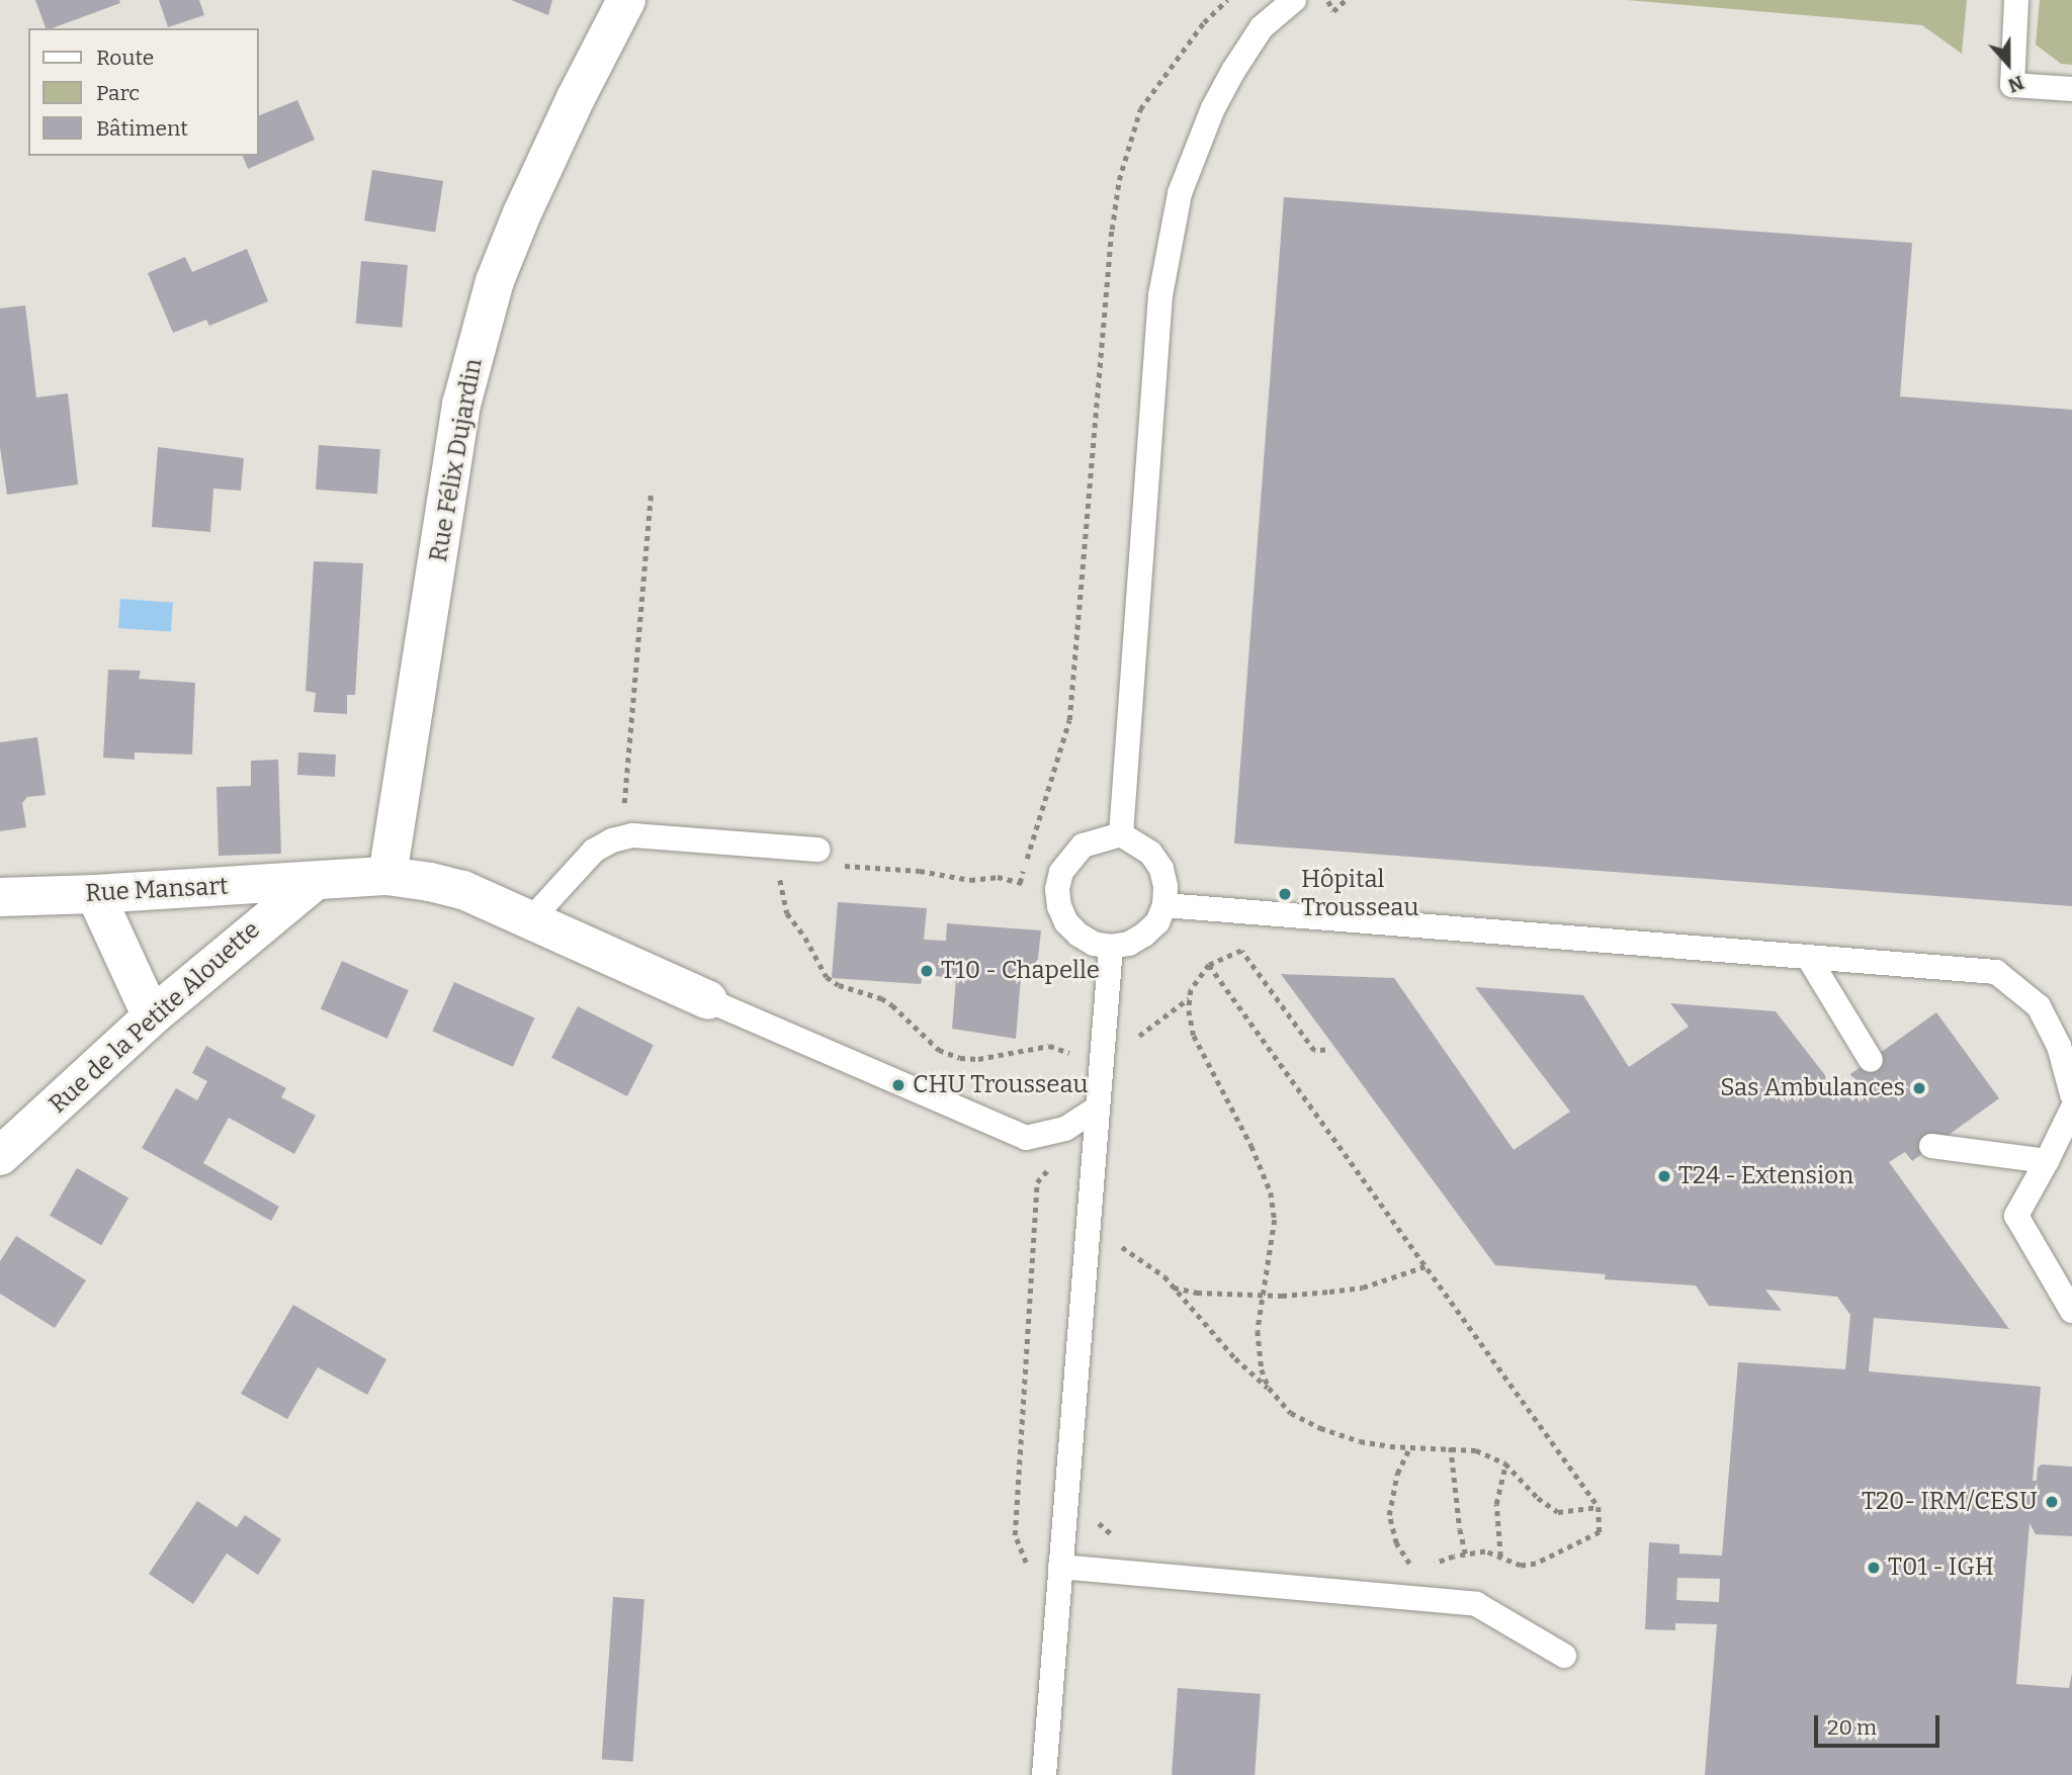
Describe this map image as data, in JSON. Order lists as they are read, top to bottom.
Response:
{
  "streets": {
    "street": ["Rue Félix Dujardin", "Rue Mansart", "Rue de la Petite Alouette"]
  },
  "crossings": [
    ["Rue Mansart", "Rue de la Petite Alouette"]
  ],
  "places": [
    "Hôpital Trousseau",
    "T10 - Chapelle",
    "CHU Trousseau",
    "Sas Ambulances",
    "T24 - Extension",
    "T20- IRM/CESU",
    "T01 - IGH"
  ],
  "legend": ["Route", "Parc", "Bâtiment"],
  "scale_bar": "20 m",
  "north": "bottom"
}
